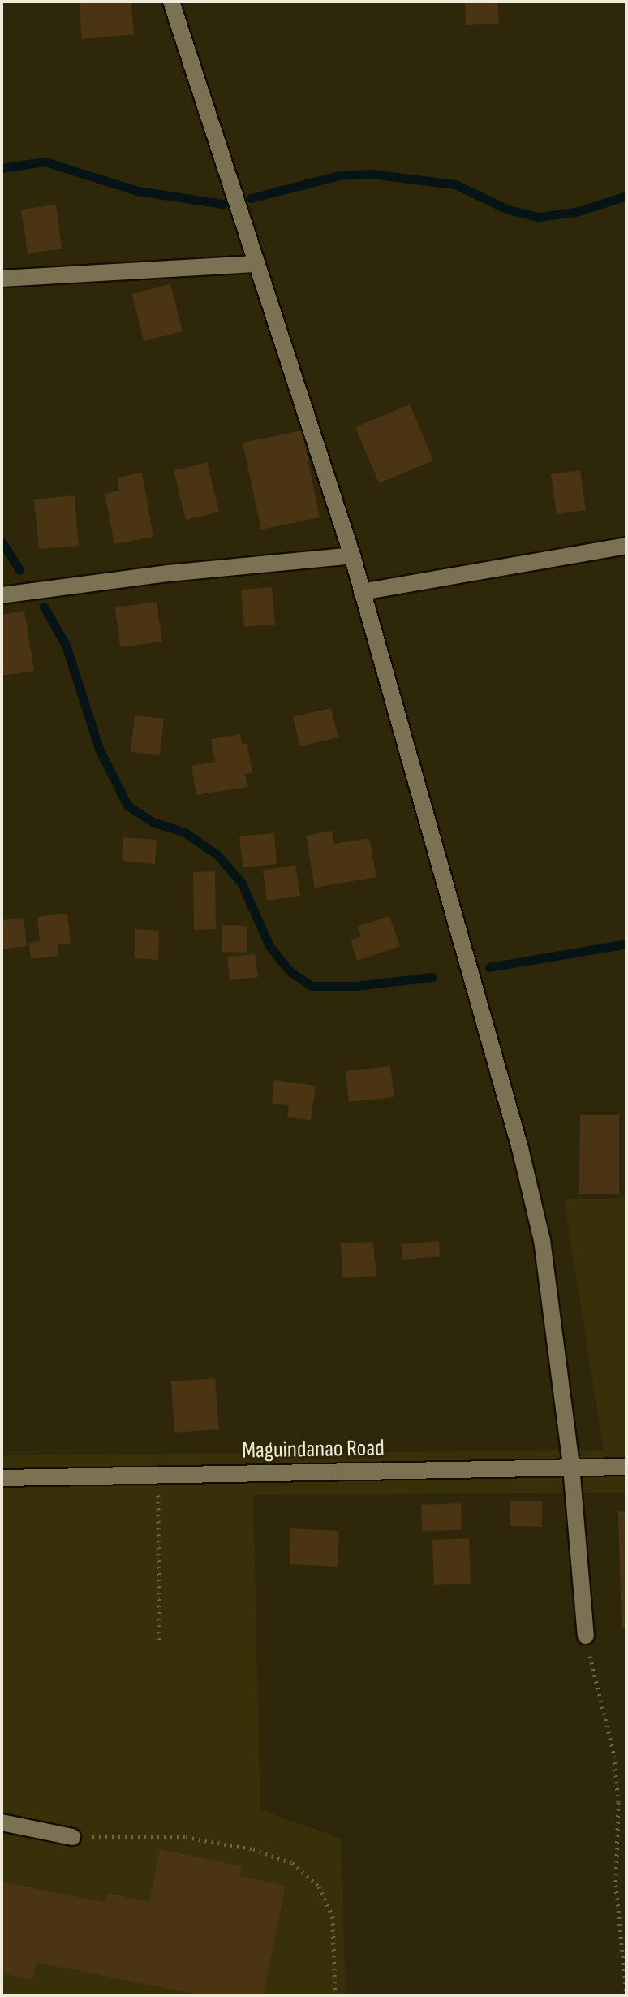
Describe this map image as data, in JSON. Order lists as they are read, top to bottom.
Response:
{
  "streets": {
    "street": ["Maguindanao Road"]
  }
}
